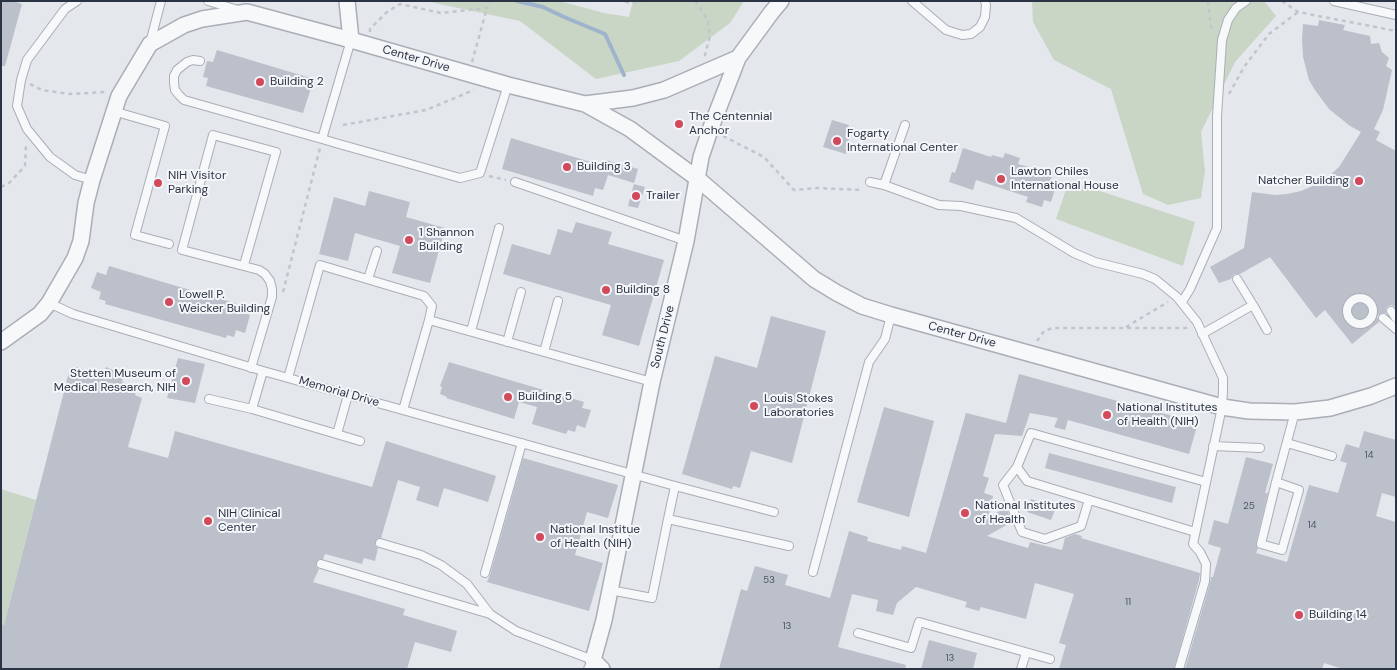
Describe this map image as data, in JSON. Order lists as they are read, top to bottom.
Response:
{
  "streets": {
    "street": ["Center Drive", "South Drive"],
    "lane": ["Memorial Drive"]
  },
  "crossings": [
    ["Center Drive", "South Drive"],
    ["South Drive", "Memorial Drive"]
  ],
  "places": [
    "Building 2",
    "The Centennial Anchor",
    "Fogarty International Center",
    "Building 3",
    "Lawton Chiles International House",
    "Natcher Building",
    "NIH Visitor Parking",
    "Trailer",
    "1 Shannon Building",
    "Building 8",
    "Lowell P. Weicker Building",
    "Stetten Museum of Medical Research, NIH",
    "Building 5",
    "Louis Stokes Laboratories",
    "National Institutes of Health (NIH)",
    "National Institutes of Health",
    "NIH Clinical Center",
    "National Institue of Health (NIH)",
    "Building 14"
  ],
  "house_numbers": [
    "14",
    "25",
    "14",
    "53",
    "11",
    "13",
    "13"
  ]
}
